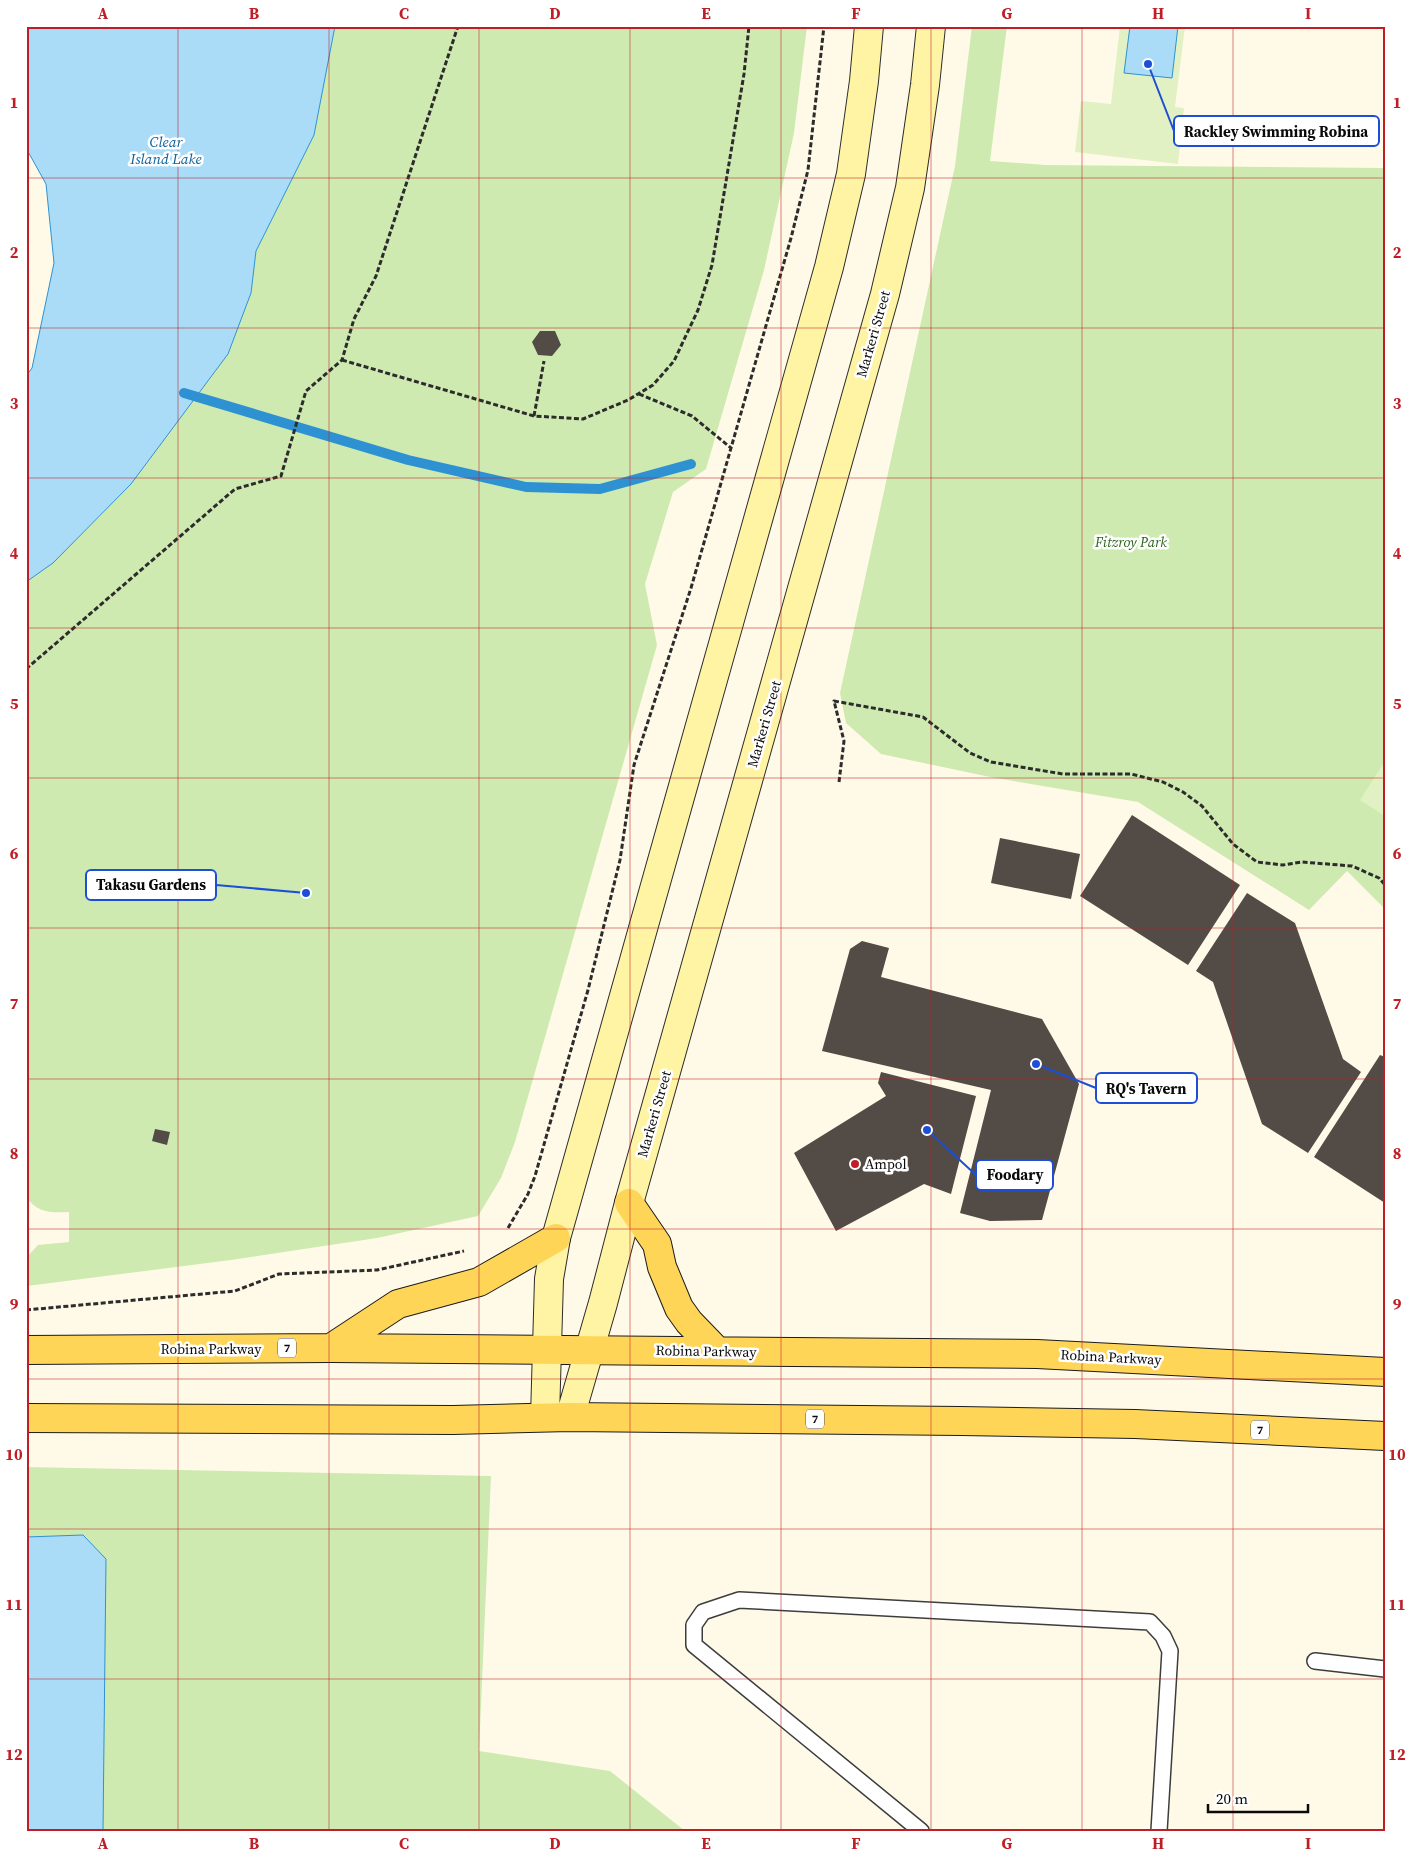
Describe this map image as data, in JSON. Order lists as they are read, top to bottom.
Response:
{
  "streets": {
    "main road": ["Markeri Street", "7", "Robina Parkway"]
  },
  "crossings": [
    ["Markeri Street", "7"],
    ["Markeri Street", "Robina Parkway"]
  ],
  "water": ["Clear Island Lake"],
  "parks": ["Fitzroy Park"],
  "places": [
    "Rackley Swimming Robina",
    "Takasu Gardens",
    "RQ's Tavern",
    "Foodary",
    "Ampol"
  ],
  "scale_bar": "20 m",
  "grid": {
    "columns": [
      "A",
      "B",
      "C",
      "D",
      "E",
      "F",
      "G",
      "H",
      "I"
    ],
    "rows": [
      "1",
      "2",
      "3",
      "4",
      "5",
      "6",
      "7",
      "8",
      "9",
      "10",
      "11",
      "12"
    ]
  }
}
